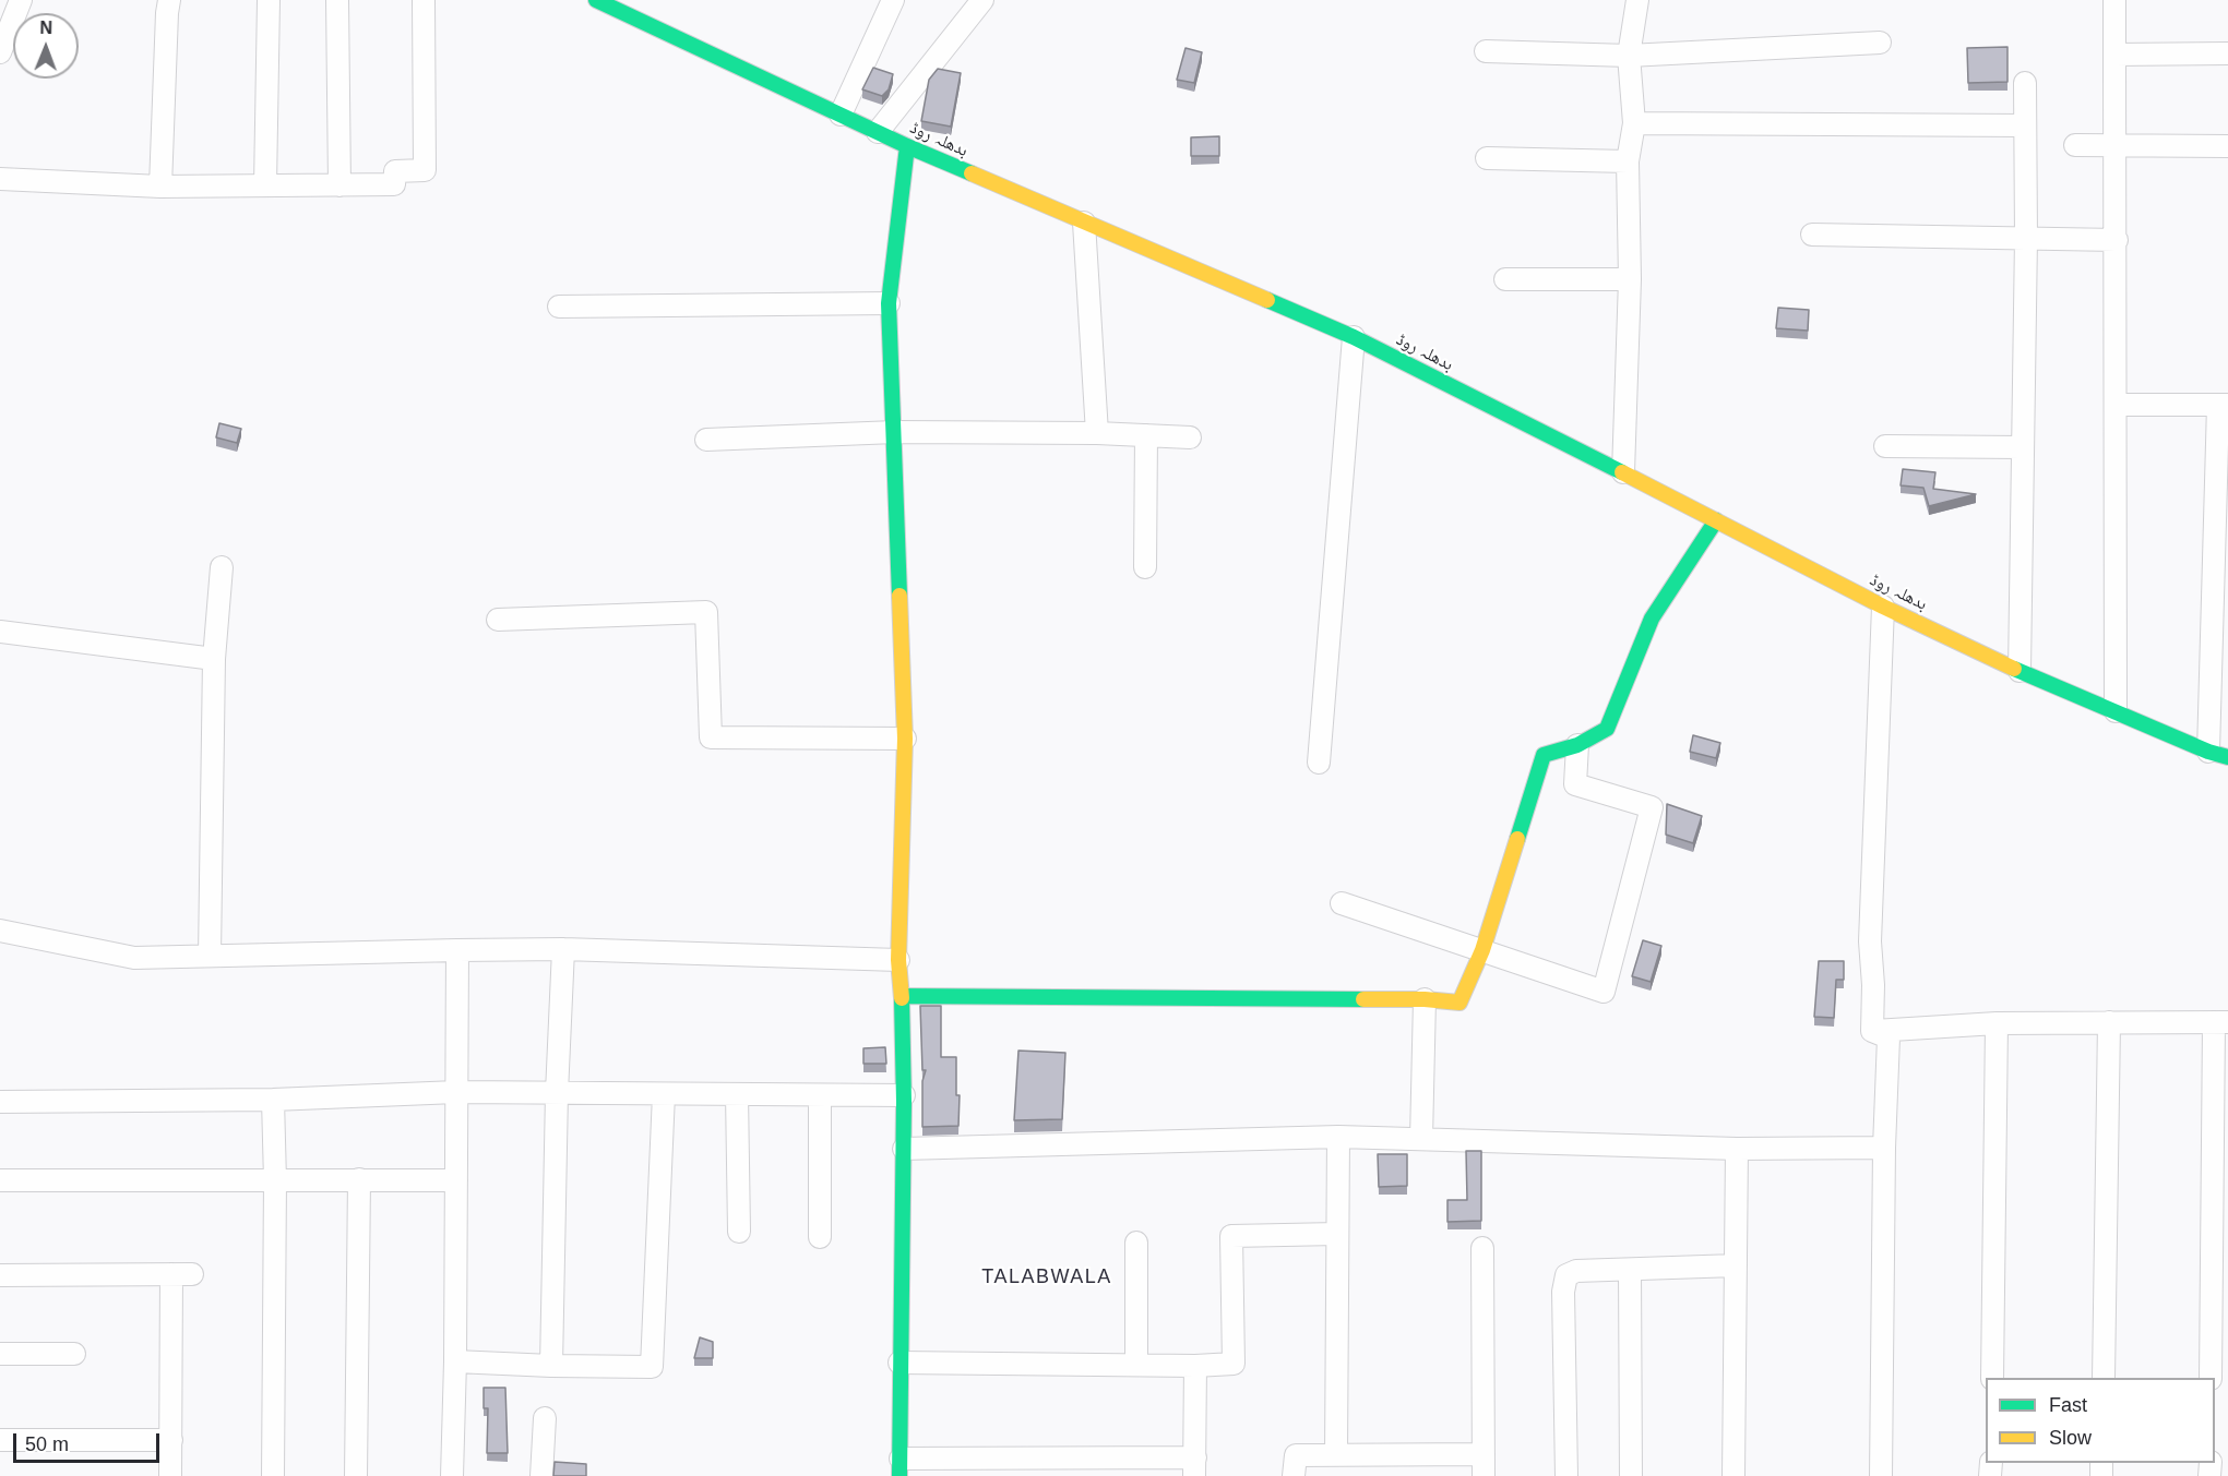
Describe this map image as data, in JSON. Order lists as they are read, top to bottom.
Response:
{
  "streets": {
    "street": ["بدھلہ روڈ"]
  },
  "districts": ["TALABWALA"],
  "legend": ["Fast", "Slow"],
  "scale_bar": "50 m",
  "north": "top"
}
